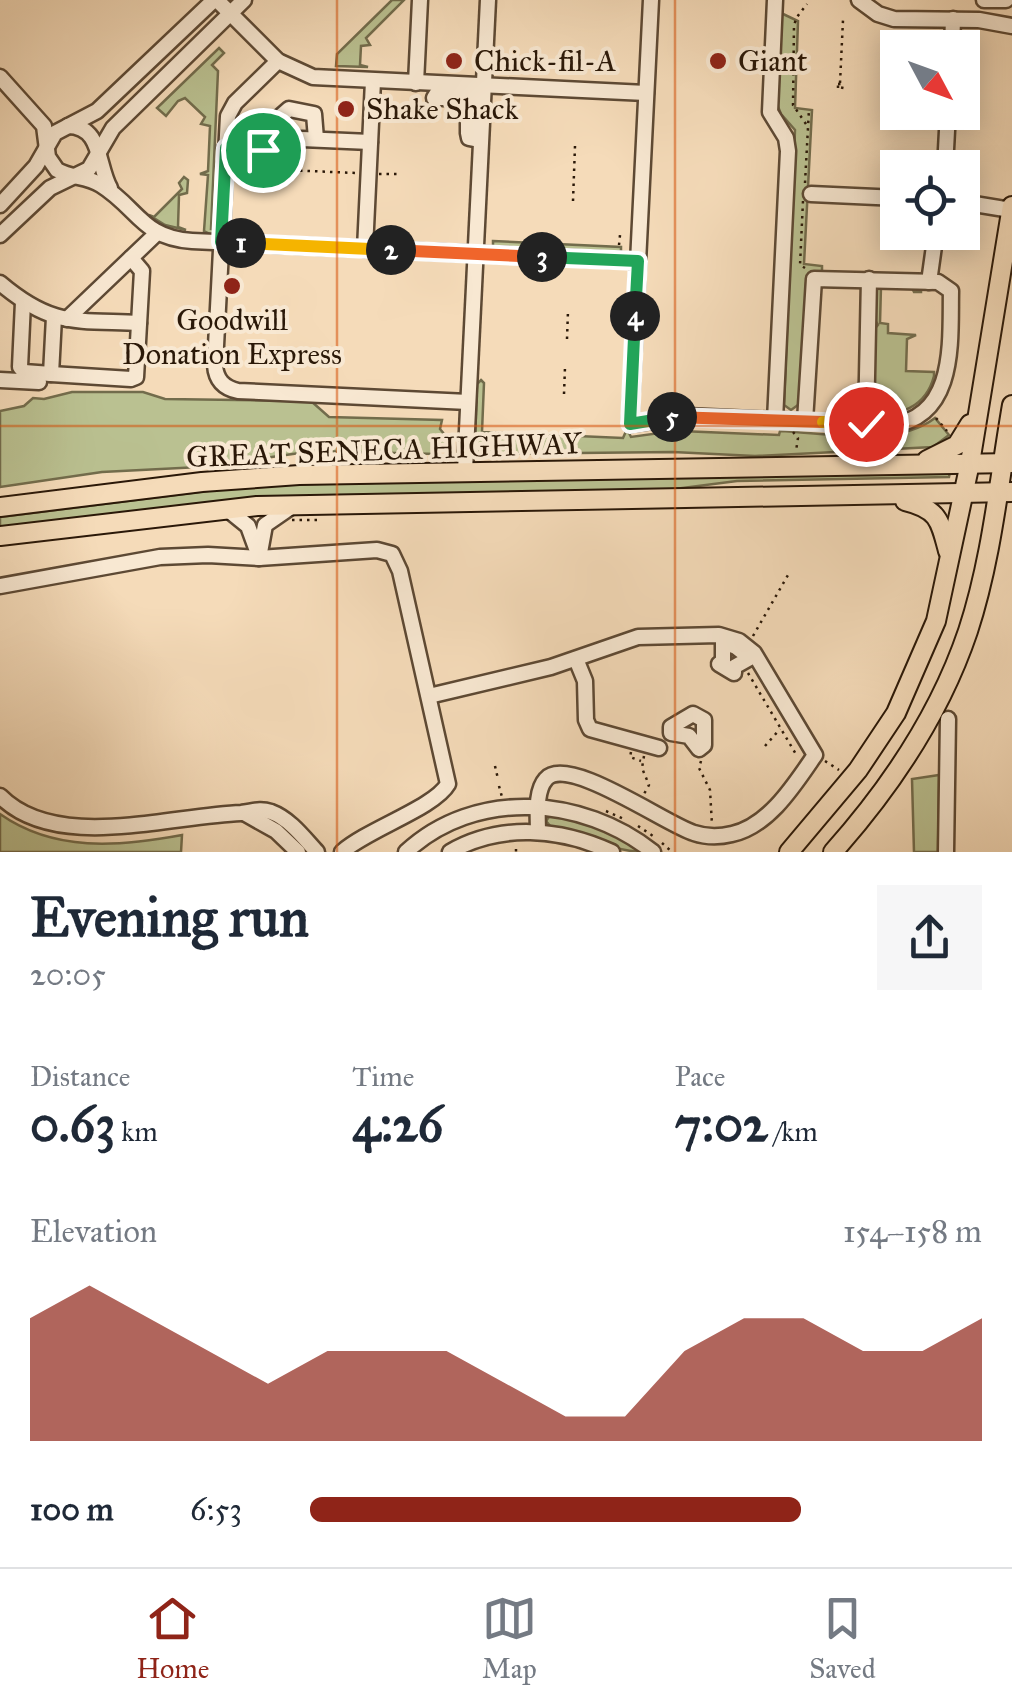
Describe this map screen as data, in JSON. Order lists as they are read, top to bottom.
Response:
{
  "streets": {
    "main road": ["GREAT SENECA HIGHWAY"]
  },
  "places": [
    "Chick-fil-A",
    "Giant",
    "Shake Shack",
    "Goodwill Donation Express"
  ],
  "north": "bottom right",
  "page": {
    "pins": [
      "1",
      "2",
      "3",
      "4",
      "5"
    ],
    "heading": ["Evening run", "20:05"],
    "stats": [
      ["Distance", "0.63 km"],
      ["Time", "4:26"],
      ["Pace", "7:02 /km"]
    ],
    "chart": ["Elevation", "154–158 m"],
    "list": [
      {
        "name": "100 m",
        "note": "6:53"
      }
    ],
    "tabs": ["Home", "Map", "Saved"]
  }
}
